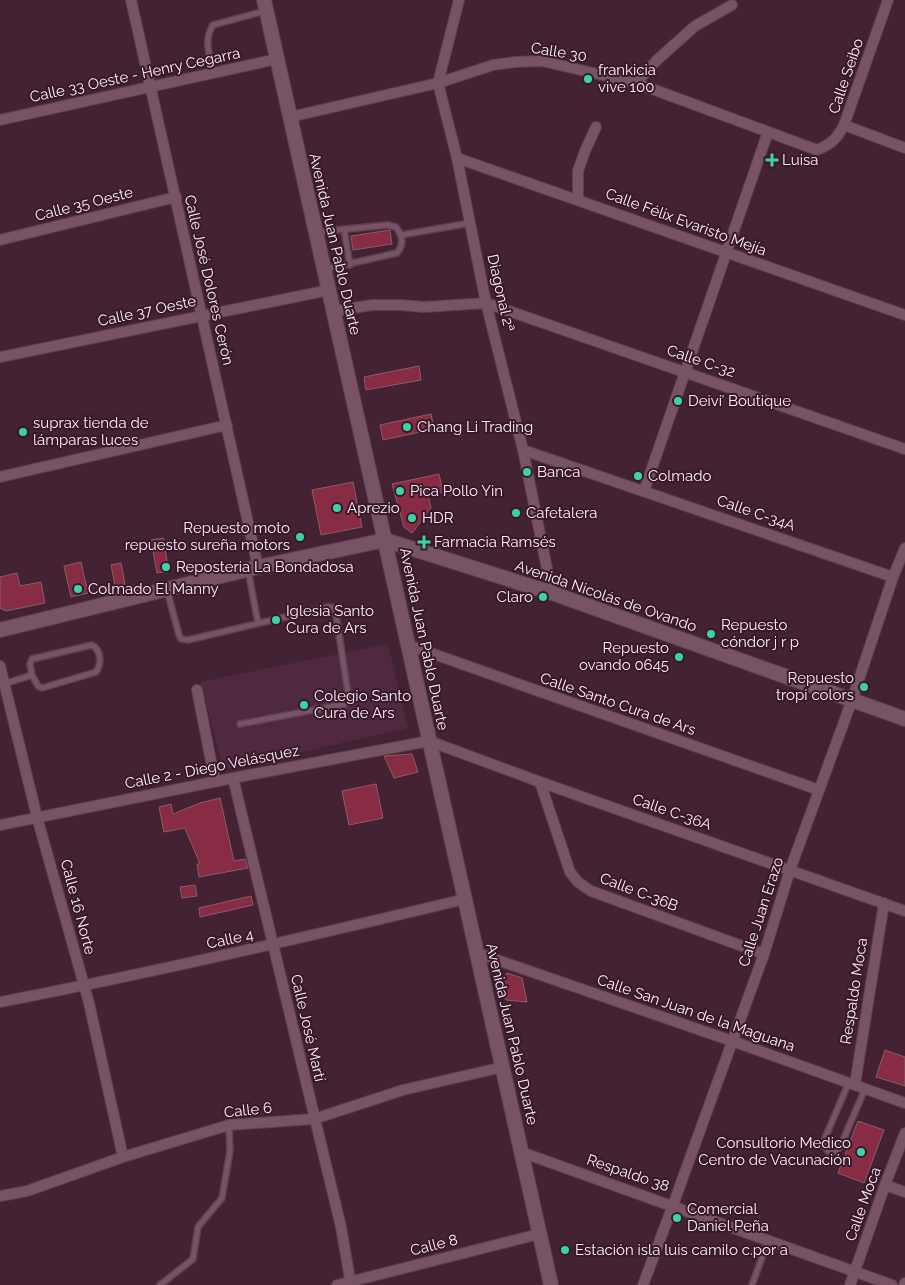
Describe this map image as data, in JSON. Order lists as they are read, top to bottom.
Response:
{
  "streets": {
    "main road": ["Avenida Juan Pablo Duarte", "Avenida Nicolás de Ovando"],
    "street": [
      "Calle 30",
      "Calle 33 Oeste - Henry Cegarra",
      "Calle Seibo",
      "Calle 35 Oeste",
      "Calle Félix Evaristo Mejía",
      "Calle José Dolores Cerón",
      "Diagonal 2ª",
      "Calle 37 Oeste",
      "Calle C-32",
      "Calle C-34A",
      "Calle Santo Cura de Ars",
      "Calle 2 - Diego Velásquez",
      "Calle C-36A",
      "Calle C-36B",
      "Calle 16 Norte",
      "Calle Juan Erazo",
      "Calle 4",
      "Respaldo Moca",
      "Calle San Juan de la Maguana",
      "Calle José Martí",
      "Calle 6",
      "Respaldo 38",
      "Calle Moca",
      "Calle 8"
    ]
  },
  "crossings": [
    ["Calle 30", "Calle Seibo"],
    ["Calle 30", "Avenida Juan Pablo Duarte"],
    ["Calle 30", "Diagonal 2ª"],
    ["Calle 33 Oeste - Henry Cegarra", "Avenida Juan Pablo Duarte"],
    ["Calle 33 Oeste - Henry Cegarra", "Calle José Dolores Cerón"],
    ["Calle 35 Oeste", "Calle José Dolores Cerón"],
    ["Calle Félix Evaristo Mejía", "Diagonal 2ª"],
    ["Avenida Juan Pablo Duarte", "Calle 37 Oeste"],
    ["Avenida Juan Pablo Duarte", "Avenida Nicolás de Ovando"],
    ["Avenida Juan Pablo Duarte", "Calle Santo Cura de Ars"],
    ["Avenida Juan Pablo Duarte", "Calle 2 - Diego Velásquez"],
    ["Avenida Juan Pablo Duarte", "Calle C-36A"],
    ["Avenida Juan Pablo Duarte", "Calle 4"],
    ["Avenida Juan Pablo Duarte", "Calle San Juan de la Maguana"],
    ["Avenida Juan Pablo Duarte", "Calle 6"],
    ["Avenida Juan Pablo Duarte", "Respaldo 38"],
    ["Avenida Juan Pablo Duarte", "Calle 8"],
    ["Calle José Dolores Cerón", "Calle 37 Oeste"],
    ["Calle José Dolores Cerón", "Avenida Nicolás de Ovando"],
    ["Diagonal 2ª", "Calle C-32"],
    ["Diagonal 2ª", "Calle C-34A"],
    ["Diagonal 2ª", "Avenida Nicolás de Ovando"],
    ["Calle C-34A", "Calle Juan Erazo"],
    ["Avenida Nicolás de Ovando", "Calle Juan Erazo"],
    ["Calle Santo Cura de Ars", "Calle Juan Erazo"],
    ["Calle 2 - Diego Velásquez", "Calle C-36A"],
    ["Calle 2 - Diego Velásquez", "Calle 16 Norte"],
    ["Calle 2 - Diego Velásquez", "Calle José Martí"],
    ["Calle C-36A", "Calle C-36B"],
    ["Calle C-36A", "Calle Juan Erazo"],
    ["Calle C-36A", "Respaldo Moca"],
    ["Calle C-36B", "Calle Juan Erazo"],
    ["Calle 16 Norte", "Calle 4"],
    ["Calle 16 Norte", "Calle 6"],
    ["Calle Juan Erazo", "Calle San Juan de la Maguana"],
    ["Calle Juan Erazo", "Respaldo 38"],
    ["Calle 4", "Calle José Martí"],
    ["Respaldo Moca", "Calle San Juan de la Maguana"],
    ["Calle José Martí", "Calle 6"],
    ["Calle José Martí", "Calle 8"],
    ["Respaldo 38", "Calle Moca"]
  ],
  "places": {
    "other": [
      "frankicia vive 100",
      "Deivi’ Boutique",
      "Chang Li Trading",
      "suprax tienda de lámparas luces",
      "Banca",
      "Colmado",
      "Pica Pollo Yin",
      "Aprezio",
      "Cafetalera",
      "HDR",
      "Repuesto moto repuesto sureña motors",
      "Reposteria La Bondadosa",
      "Colmado El Manny",
      "Claro",
      "Iglesia Santo Cura de Ars",
      "Repuesto cóndor j r p",
      "Repuesto ovando 0645",
      "Repuesto tropi colors",
      "Colegio Santo Cura de Ars",
      "Consultorio Medico Centro de Vacunación",
      "Comercial Daniel Peña",
      "Estación isla luis camilo c.por a"
    ],
    "health": ["Luisa", "Farmacia Ramsés"]
  }
}
